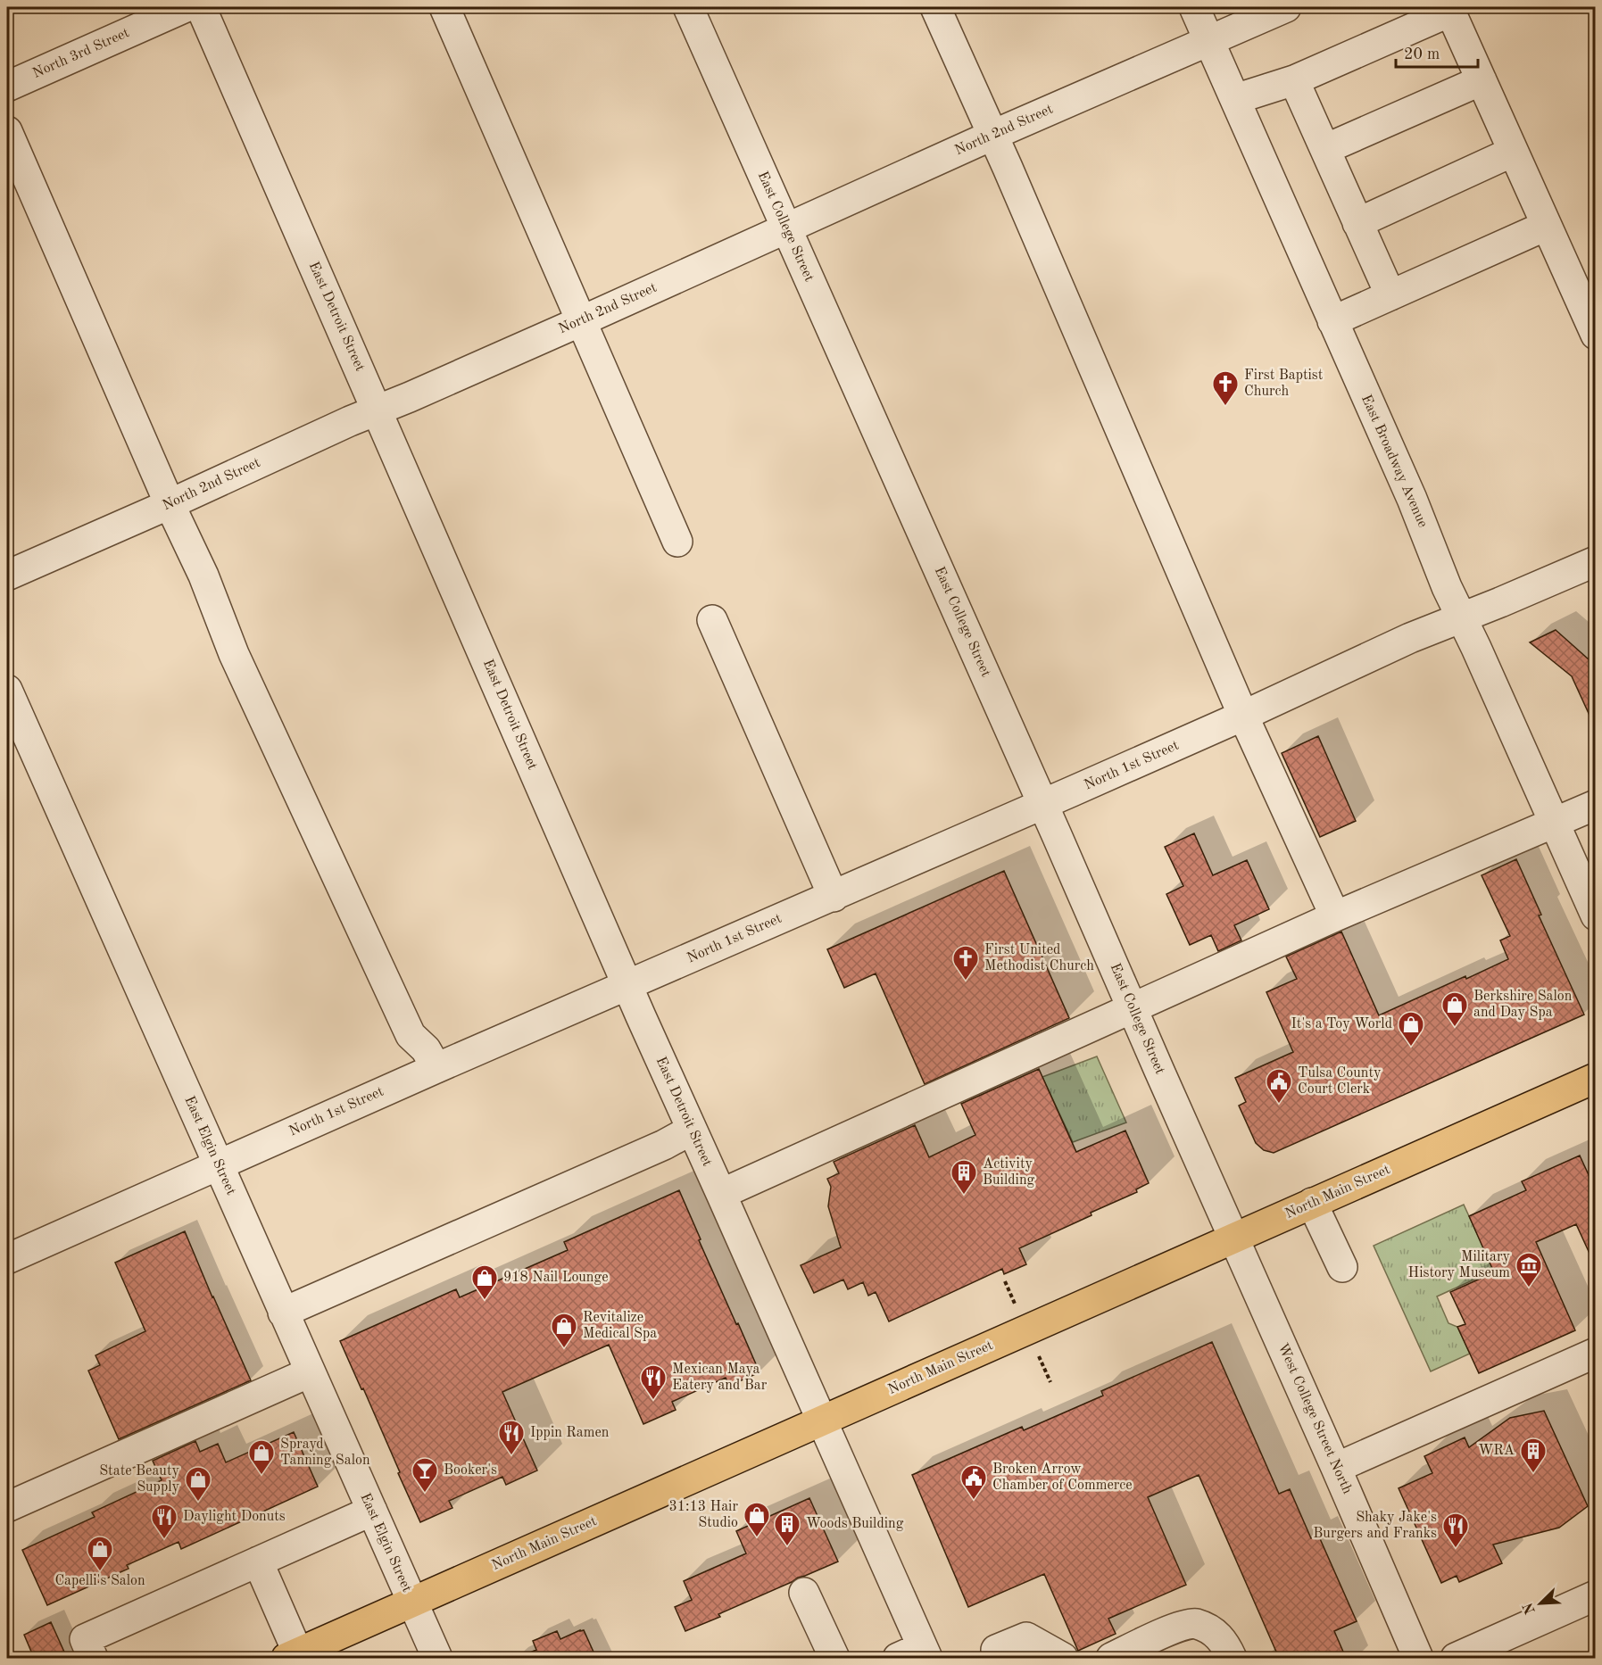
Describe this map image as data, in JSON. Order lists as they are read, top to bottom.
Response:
{
  "streets": {
    "main road": ["North Main Street"],
    "street": [
      "North 3rd Street",
      "North 2nd Street",
      "East College Street",
      "East Detroit Street",
      "East Broadway Avenue",
      "North 1st Street",
      "East Elgin Street",
      "West College Street North"
    ]
  },
  "crossings": [
    ["North 2nd Street", "East College Street"],
    ["North 2nd Street", "East Detroit Street"],
    ["North 2nd Street", "East Broadway Avenue"],
    ["East College Street", "North 1st Street"],
    ["East College Street", "North Main Street"],
    ["East College Street", "West College Street North"],
    ["East Detroit Street", "North 1st Street"],
    ["East Detroit Street", "North Main Street"],
    ["East Broadway Avenue", "North 1st Street"],
    ["North 1st Street", "East Elgin Street"],
    ["East Elgin Street", "North Main Street"],
    ["North Main Street", "West College Street North"]
  ],
  "places": {
    "church": ["First Baptist Church", "First United Methodist Church"],
    "shop": [
      "Berkshire Salon and Day Spa",
      "It's a Toy World",
      "918 Nail Lounge",
      "Revitalize Medical Spa",
      "Sprayd Tanning Salon",
      "State Beauty Supply",
      "31:13 Hair Studio",
      "Capelli's Salon"
    ],
    "public building": ["Tulsa County Court Clerk", "Broken Arrow Chamber of Commerce"],
    "building": ["Activity Building", "WRA", "Woods Building"],
    "museum": ["Military History Museum"],
    "restaurant": [
      "Mexican Maya Eatery and Bar",
      "Ippin Ramen",
      "Daylight Donuts",
      "Shaky Jake's Burgers and Franks"
    ],
    "bar": ["Booker's"]
  },
  "scale_bar": "20 m",
  "north": "bottom left"
}
